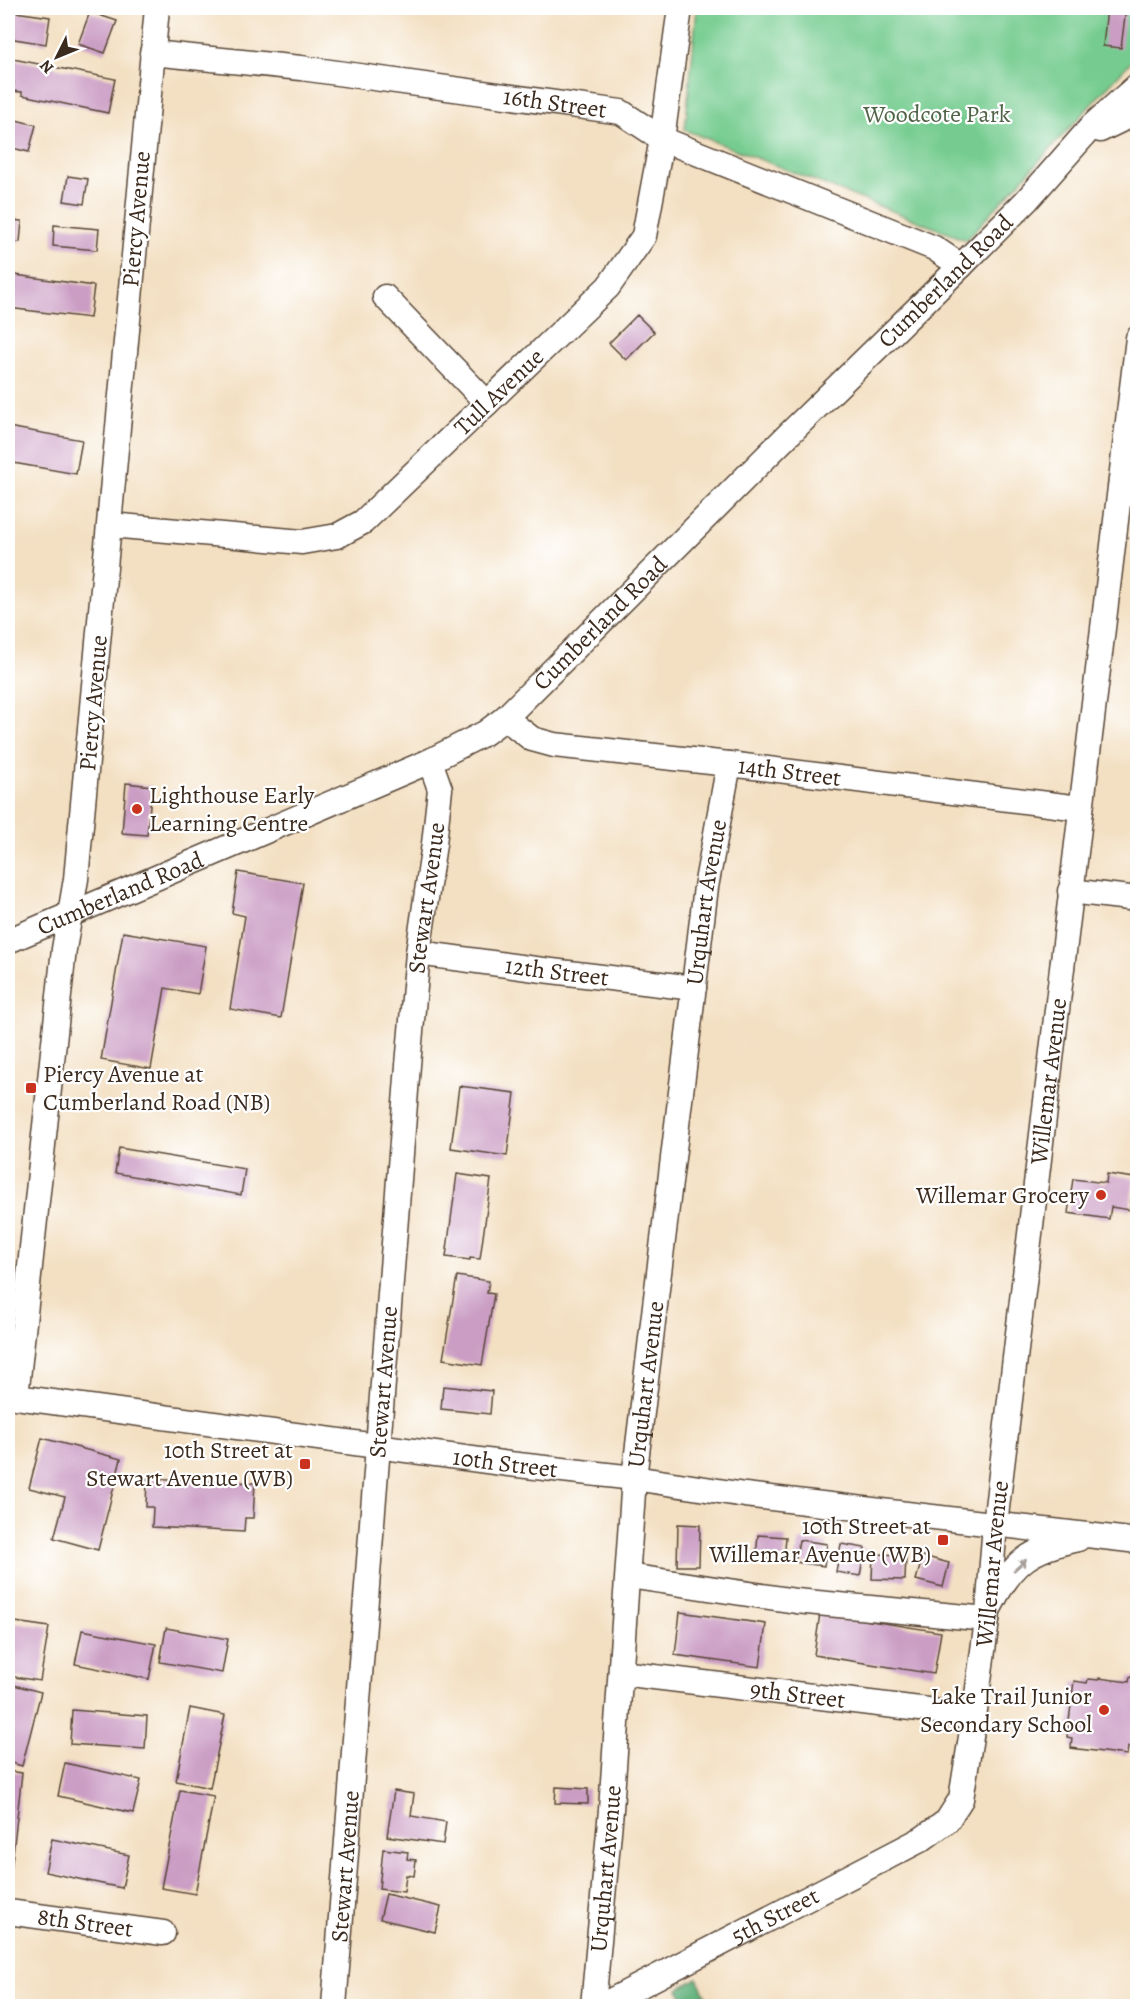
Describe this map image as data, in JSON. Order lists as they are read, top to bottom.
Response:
{
  "streets": {
    "street": [
      "16th Street",
      "Piercy Avenue",
      "Cumberland Road",
      "Tull Avenue",
      "14th Street",
      "Stewart Avenue",
      "Urquhart Avenue",
      "12th Street",
      "Willemar Avenue",
      "10th Street",
      "9th Street",
      "5th Street",
      "8th Street"
    ]
  },
  "crossings": [
    ["16th Street", "Piercy Avenue"],
    ["16th Street", "Cumberland Road"],
    ["16th Street", "Tull Avenue"],
    ["Piercy Avenue", "Cumberland Road"],
    ["Piercy Avenue", "Tull Avenue"],
    ["Piercy Avenue", "10th Street"],
    ["Cumberland Road", "14th Street"],
    ["Cumberland Road", "Stewart Avenue"],
    ["14th Street", "Urquhart Avenue"],
    ["14th Street", "Willemar Avenue"],
    ["Stewart Avenue", "12th Street"],
    ["Stewart Avenue", "10th Street"],
    ["Urquhart Avenue", "12th Street"],
    ["Urquhart Avenue", "10th Street"],
    ["Urquhart Avenue", "9th Street"],
    ["Willemar Avenue", "10th Street"],
    ["Willemar Avenue", "9th Street"],
    ["Willemar Avenue", "5th Street"]
  ],
  "parks": ["Woodcote Park"],
  "places": {
    "other": ["Lighthouse Early Learning Centre", "Willemar Grocery", "Lake Trail Junior Secondary School"],
    "transit": ["Piercy Avenue at Cumberland Road (NB)", "10th Street at Stewart Avenue (WB)", "10th Street at Willemar Avenue (WB)"]
  },
  "north": "bottom left"
}
